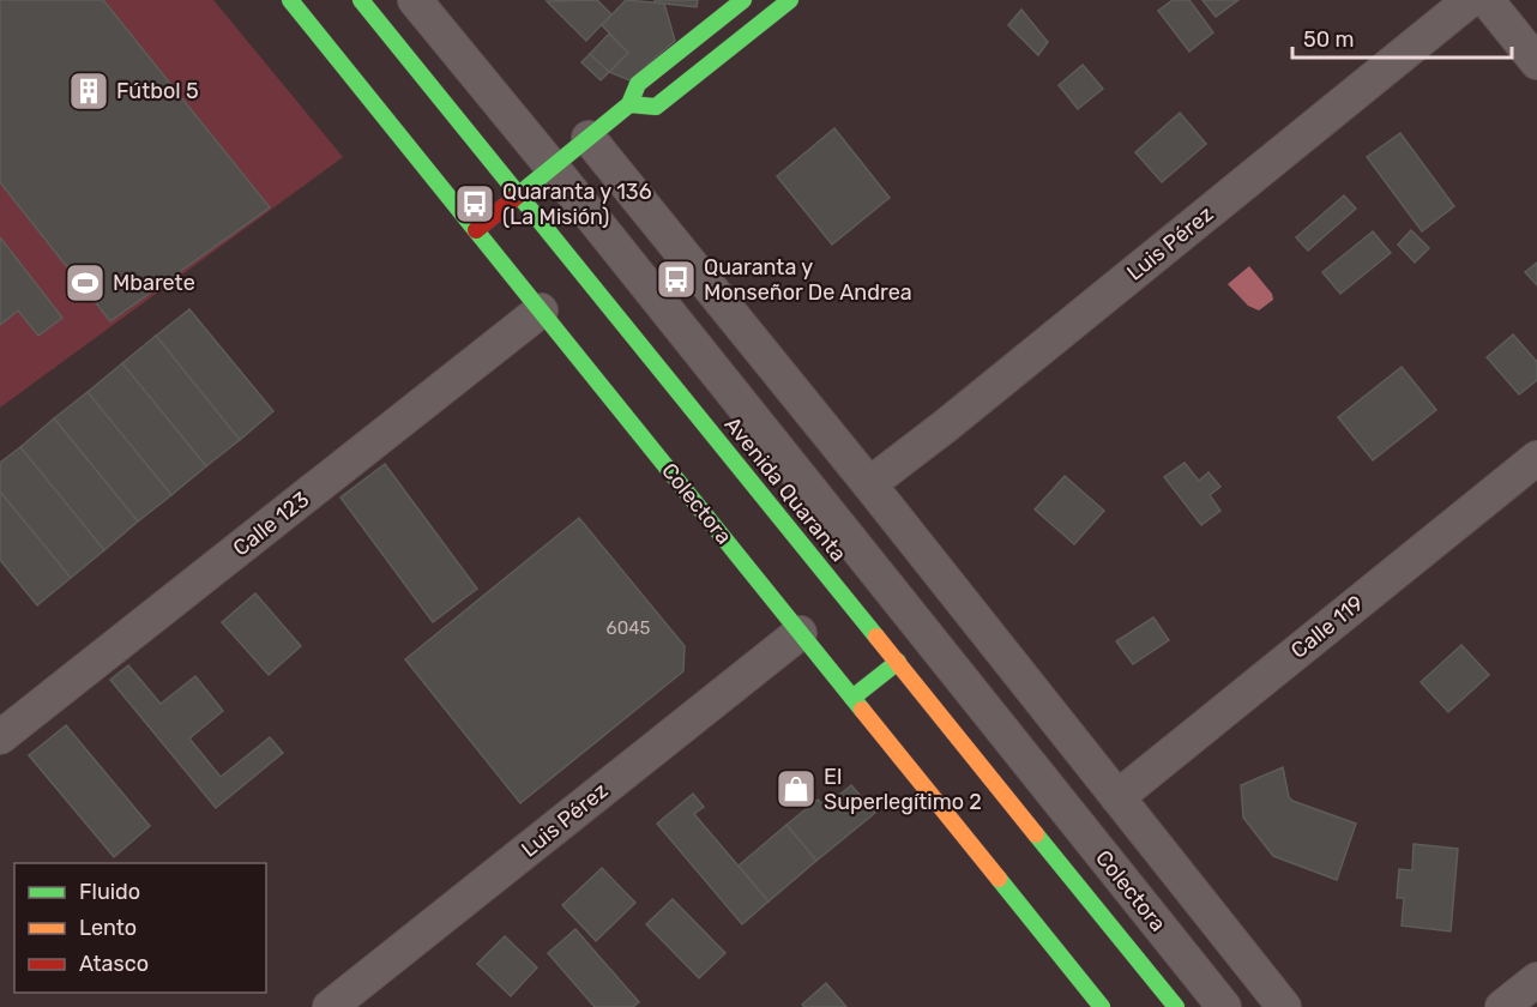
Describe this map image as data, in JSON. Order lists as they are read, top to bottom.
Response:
{
  "streets": {
    "main road": ["Avenida Quaranta", "Colectora"],
    "street": ["Luis Pérez", "Calle 123", "Calle 119"]
  },
  "crossings": [
    ["Luis Pérez", "Colectora"],
    ["Colectora", "Calle 123"]
  ],
  "places": {
    "building": ["Fútbol 5"],
    "bus stop": ["Quaranta y 136 (La Misión)", "Quaranta y Monseñor De Andrea"],
    "sports": ["Mbarete"],
    "shop": ["El Superlegítimo 2"]
  },
  "house_numbers": ["6045"],
  "legend": ["Fluido", "Lento", "Atasco"],
  "scale_bar": "50 m"
}
